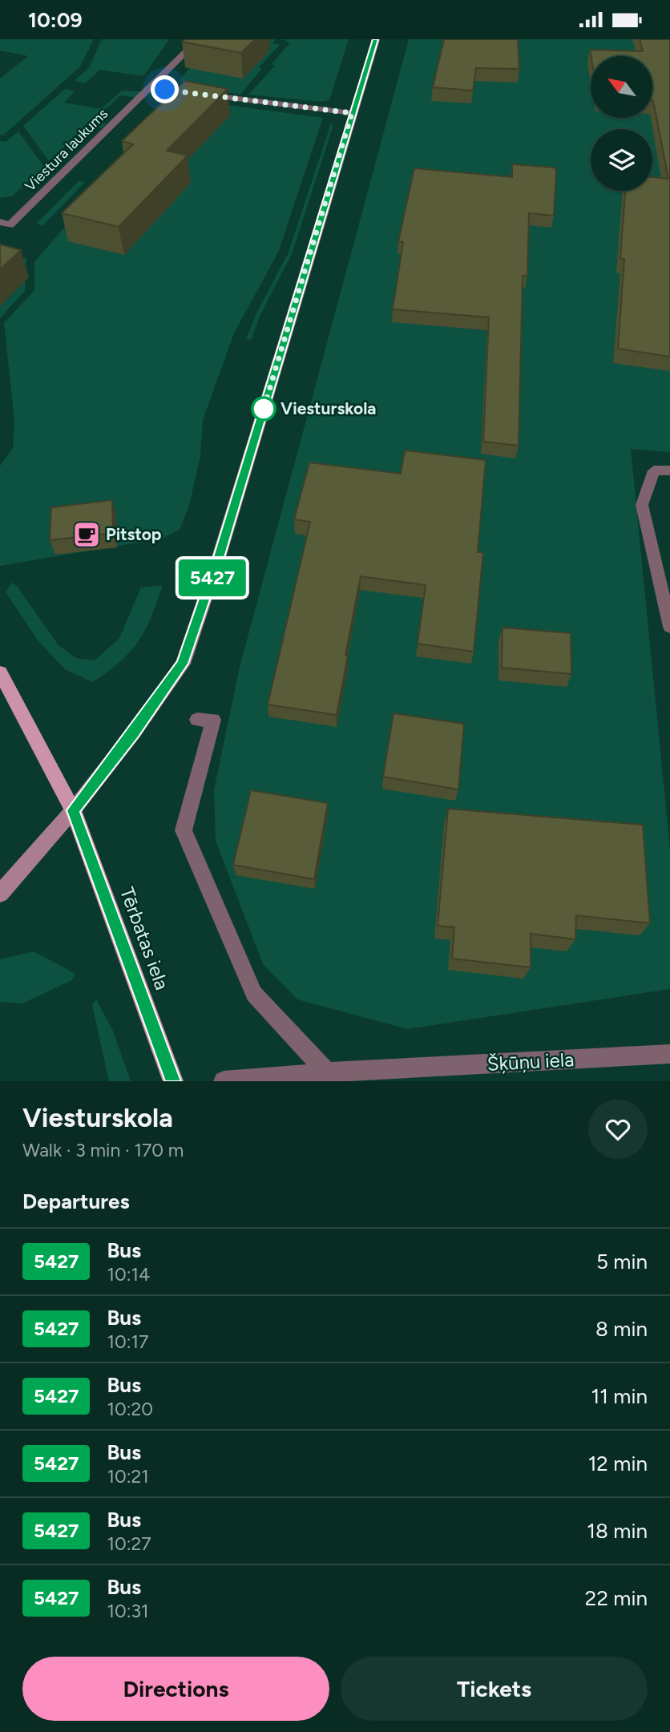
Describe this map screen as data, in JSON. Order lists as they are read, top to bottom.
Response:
{
  "streets": {
    "main road": ["Tērbatas iela"],
    "street": ["Viestura laukums", "Šķūņu iela"]
  },
  "places": {
    "other": ["Viesturskola"],
    "cafe": ["Pitstop"]
  },
  "lines": ["bus line 5427"],
  "north": "top left",
  "page": {
    "status": "10:09",
    "on_map": "5427",
    "heading": [
      ["Viesturskola", "Walk · 3 min · 170 m"],
      "Departures"
    ],
    "list": [
      {
        "mark": "5427",
        "name": "Bus",
        "note": "10:14",
        "value": "5 min"
      },
      {
        "mark": "5427",
        "name": "Bus",
        "note": "10:17",
        "value": "8 min"
      },
      {
        "mark": "5427",
        "name": "Bus",
        "note": "10:20",
        "value": "11 min"
      },
      {
        "mark": "5427",
        "name": "Bus",
        "note": "10:21",
        "value": "12 min"
      },
      {
        "mark": "5427",
        "name": "Bus",
        "note": "10:27",
        "value": "18 min"
      },
      {
        "mark": "5427",
        "name": "Bus",
        "note": "10:31",
        "value": "22 min"
      }
    ],
    "buttons": ["Directions", "Tickets"]
  }
}
